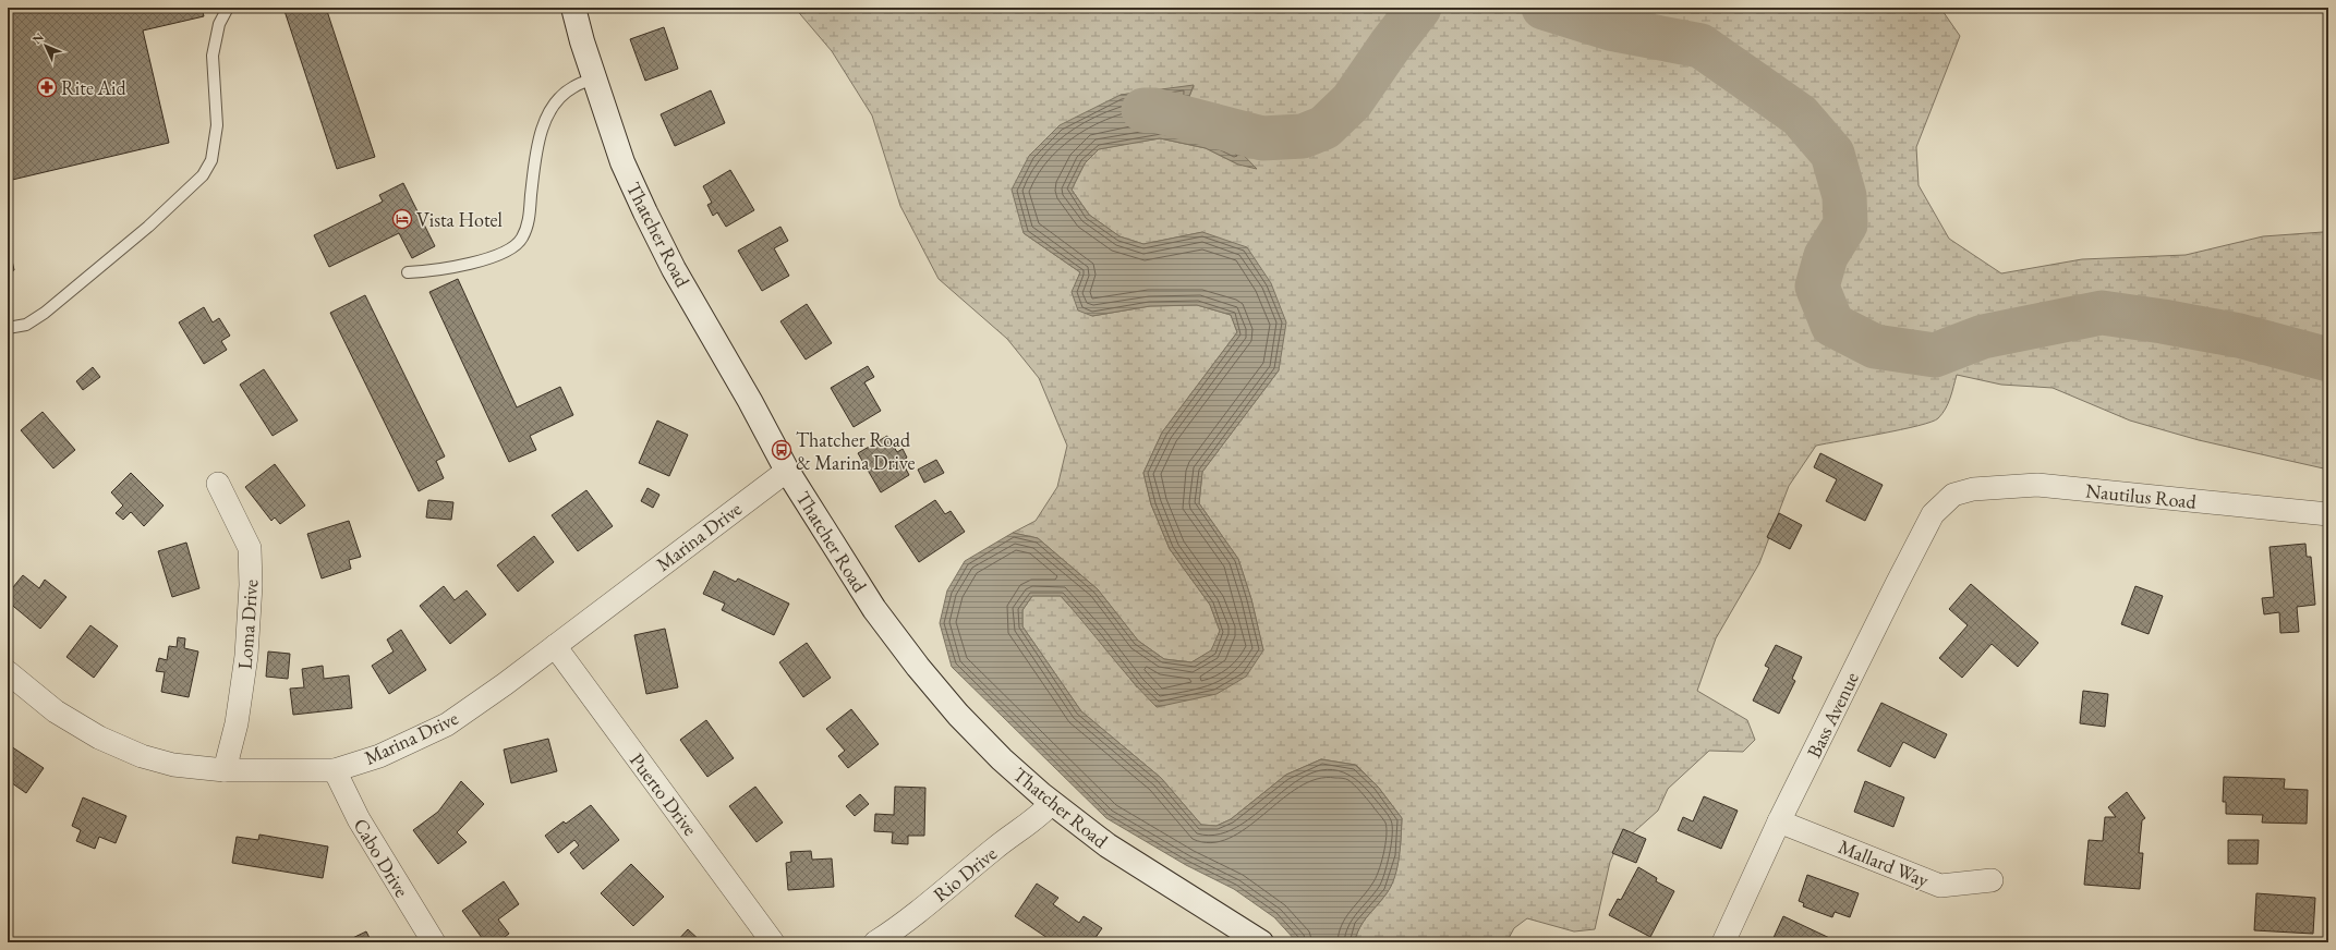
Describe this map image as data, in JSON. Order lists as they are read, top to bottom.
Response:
{
  "streets": {
    "main road": ["Thatcher Road"],
    "street": [
      "Nautilus Road",
      "Marina Drive",
      "Loma Drive",
      "Bass Avenue",
      "Puerto Drive",
      "Cabo Drive",
      "Mallard Way",
      "Rio Drive"
    ]
  },
  "crossings": [
    ["Thatcher Road", "Marina Drive"],
    ["Thatcher Road", "Rio Drive"],
    ["Nautilus Road", "Bass Avenue"],
    ["Marina Drive", "Loma Drive"],
    ["Marina Drive", "Puerto Drive"],
    ["Marina Drive", "Cabo Drive"],
    ["Bass Avenue", "Mallard Way"]
  ],
  "places": {
    "pharmacy": ["Rite Aid"],
    "hotel": ["Vista Hotel"],
    "bus stop": ["Thatcher Road & Marina Drive"]
  },
  "north": "top left"
}
